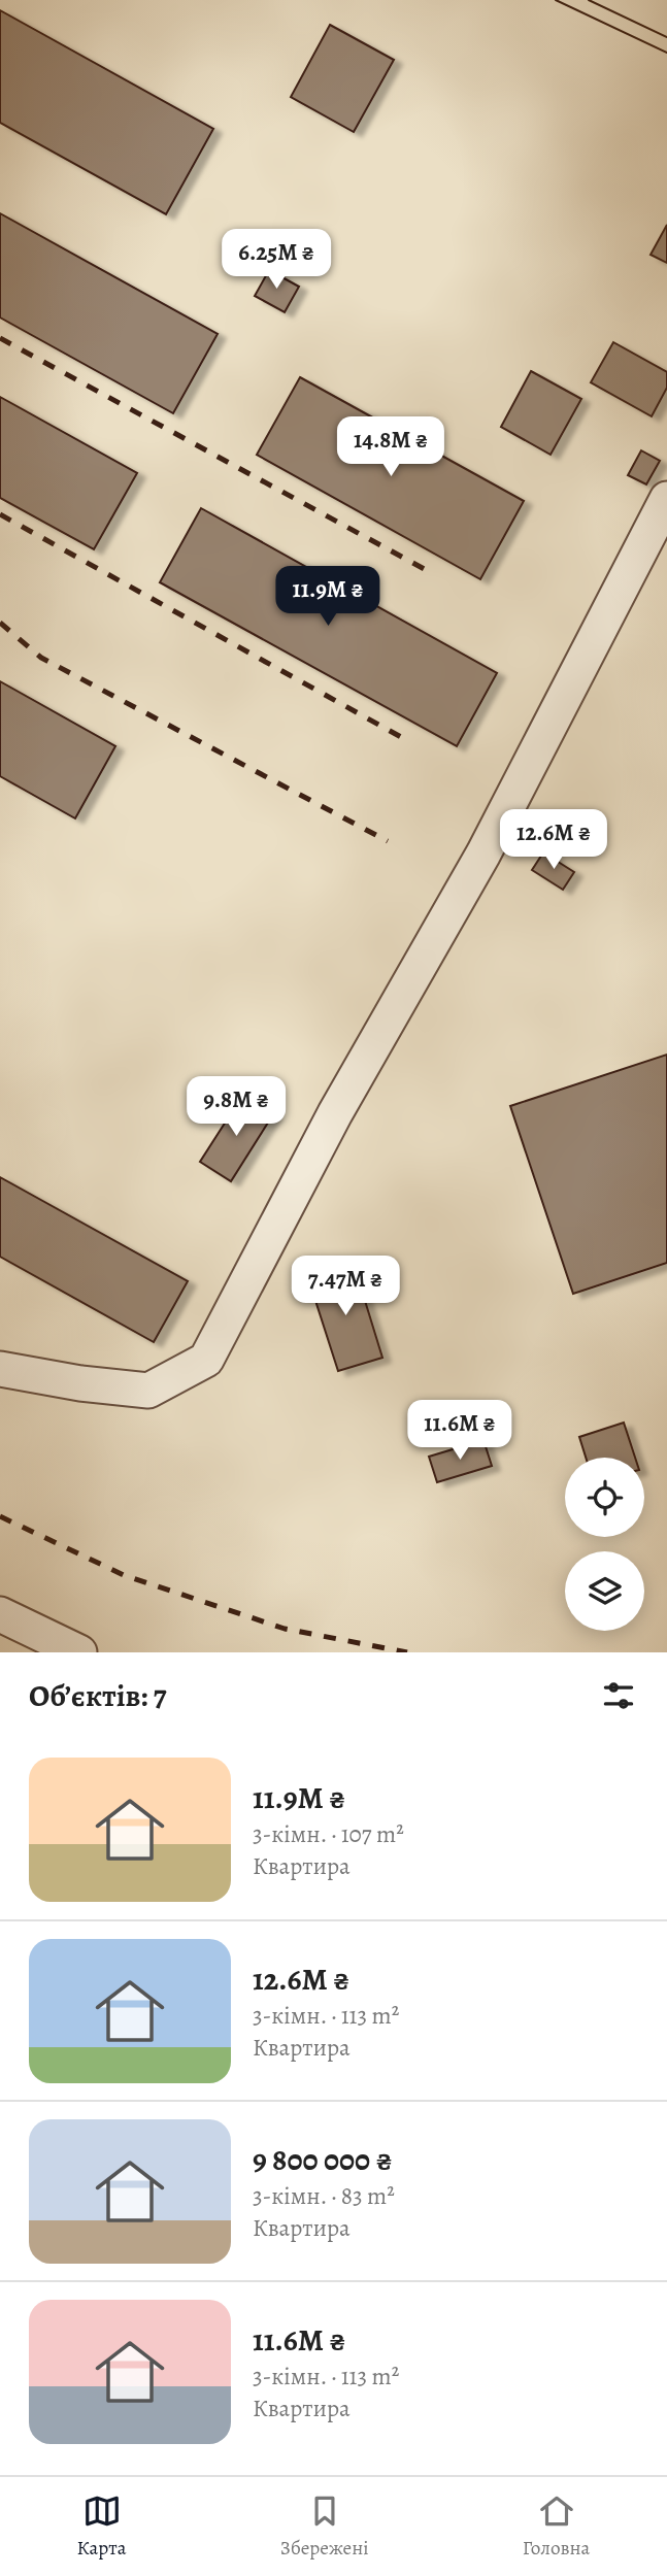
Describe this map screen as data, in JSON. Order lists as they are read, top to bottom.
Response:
{
  "page": {
    "price": [
      "6.25M ₴",
      "14.8M ₴",
      "11.9M ₴",
      "12.6M ₴",
      "9.8M ₴",
      "7.47M ₴",
      "11.6M ₴"
    ],
    "heading": "Об’єктів: 7",
    "list": [
      {
        "name": "11.9M ₴",
        "note": "3-кімн. · 107 m² · Квартира"
      },
      {
        "name": "12.6M ₴",
        "note": "3-кімн. · 113 m² · Квартира"
      },
      {
        "name": "9 800 000 ₴",
        "note": "3-кімн. · 83 m² · Квартира"
      },
      {
        "name": "11.6M ₴",
        "note": "3-кімн. · 113 m² · Квартира"
      }
    ],
    "tabs": ["Карта", "Збережені", "Головна"]
  }
}
